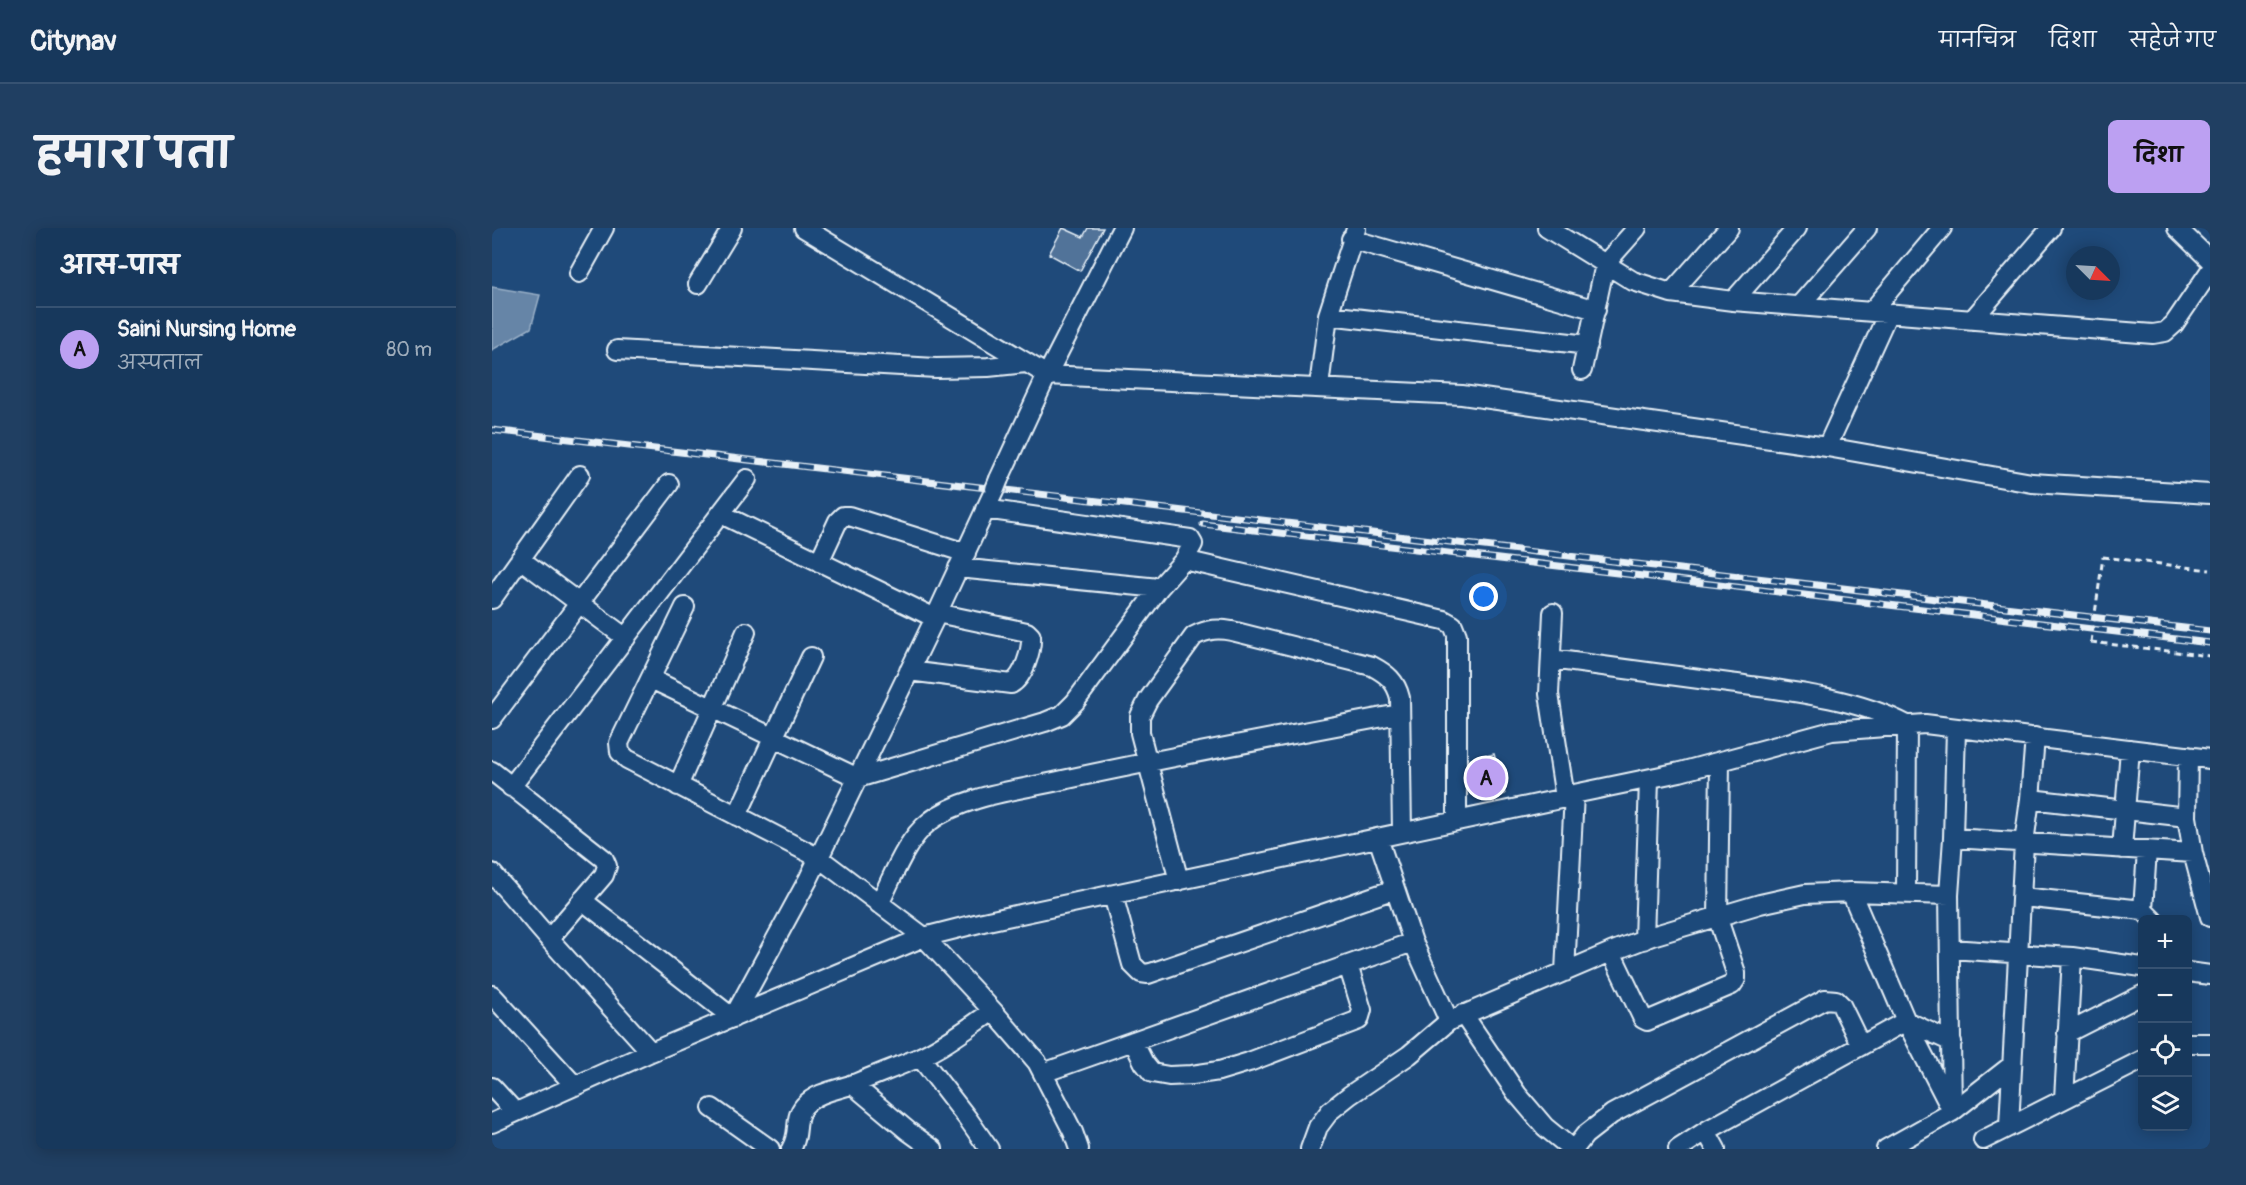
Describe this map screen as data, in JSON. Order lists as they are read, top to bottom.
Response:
{
  "north": "bottom right",
  "page": {
    "header": "Citynav",
    "nav": ["मानचित्र", "दिशा", "सहेजे गए"],
    "title": "हमारा पता",
    "buttons": "दिशा",
    "heading": "आस-पास",
    "list": [
      {
        "mark": "A",
        "name": "Saini Nursing Home",
        "note": "अस्पताल",
        "value": "80 m"
      }
    ],
    "pins": "A",
    "map_buttons": ["+", "−"]
  }
}
